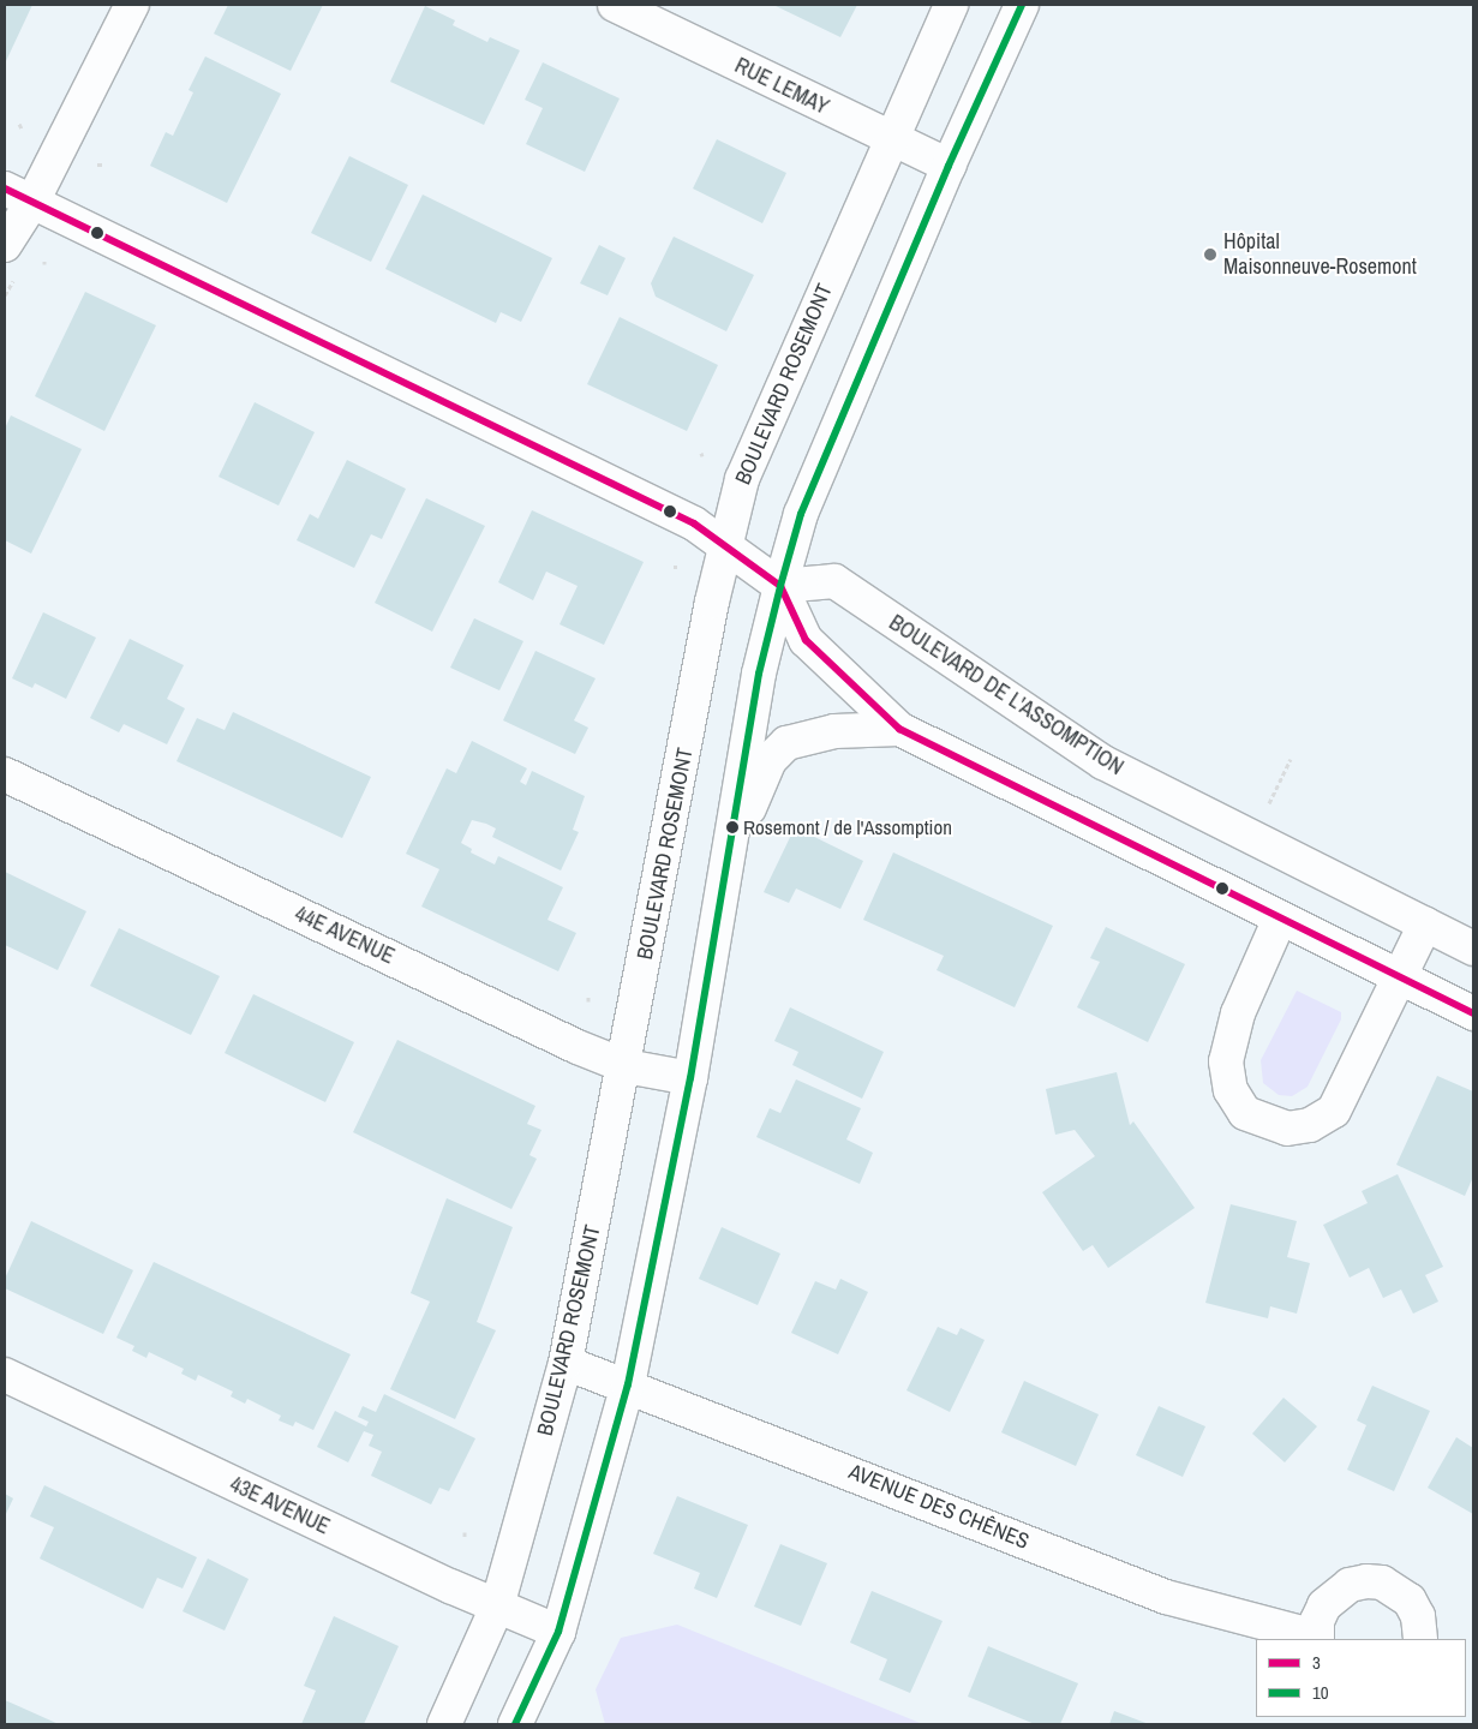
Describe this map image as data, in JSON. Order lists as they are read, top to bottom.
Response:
{
  "streets": {
    "street": [
      "RUE LEMAY",
      "BOULEVARD ROSEMONT",
      "BOULEVARD DE L'ASSOMPTION",
      "44E AVENUE",
      "43E AVENUE",
      "AVENUE DES CHÊNES"
    ]
  },
  "crossings": [
    ["RUE LEMAY", "BOULEVARD ROSEMONT"],
    ["BOULEVARD ROSEMONT", "44E AVENUE"],
    ["BOULEVARD ROSEMONT", "43E AVENUE"],
    ["BOULEVARD ROSEMONT", "AVENUE DES CHÊNES"]
  ],
  "places": ["Hôpital Maisonneuve-Rosemont", "Rosemont / de l'Assomption"],
  "lines": ["transit line 10", "transit line 3"],
  "legend": ["3", "10"]
}
